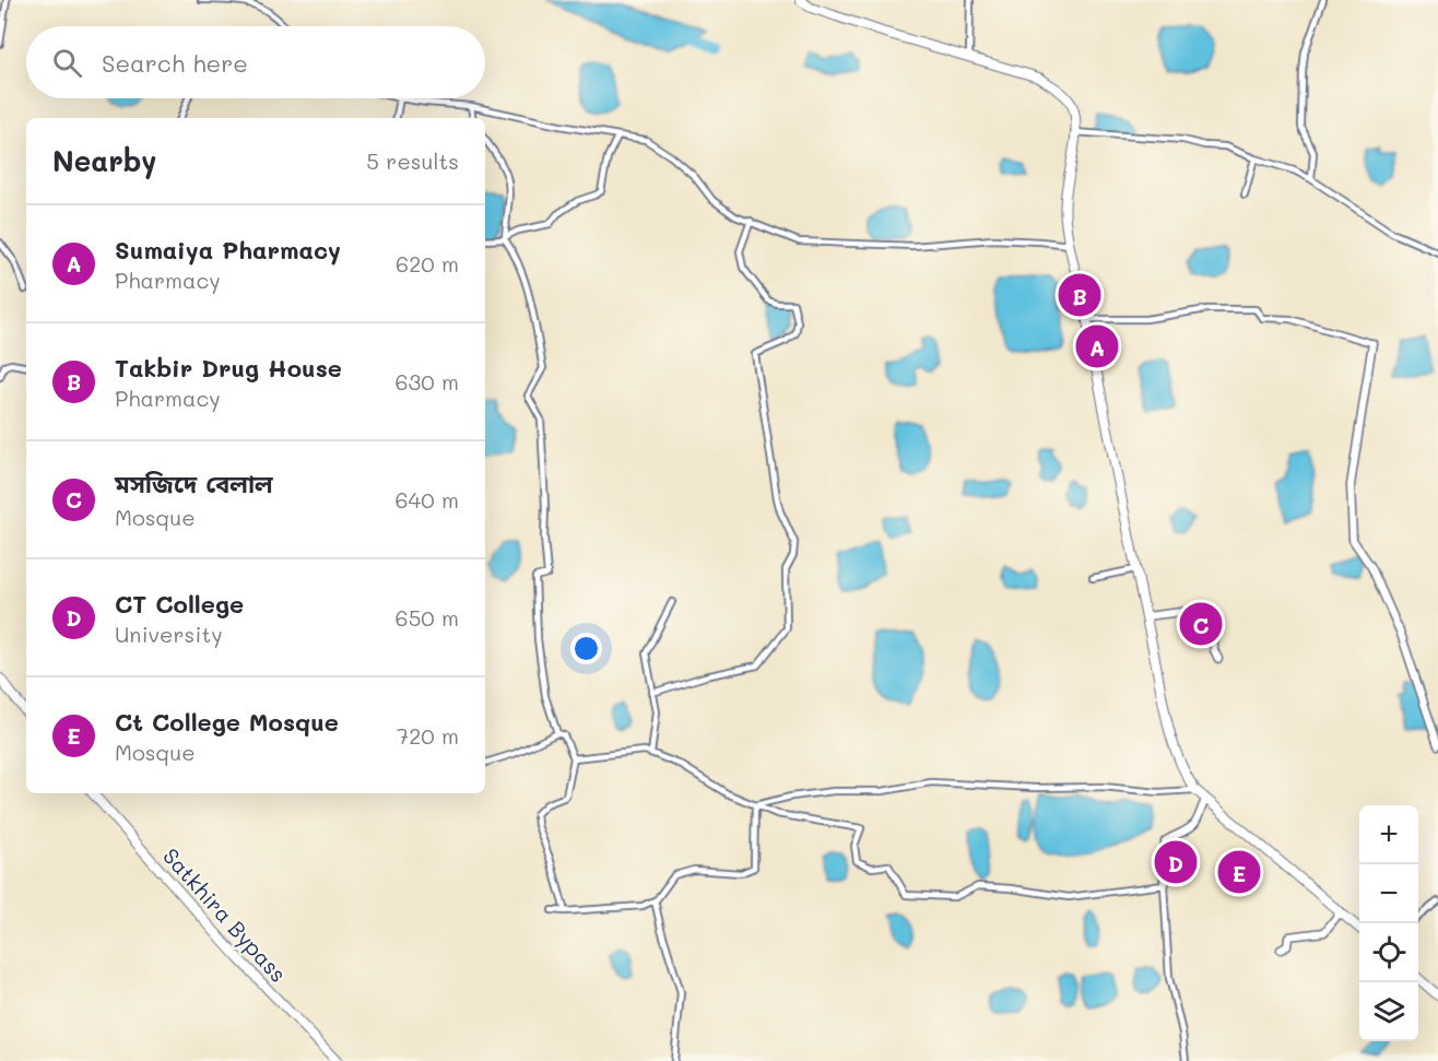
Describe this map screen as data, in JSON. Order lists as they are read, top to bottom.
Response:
{
  "streets": {
    "highway": ["Satkhira Bypass"]
  },
  "page": {
    "search": "Search here",
    "heading": ["Nearby", "5 results"],
    "list": [
      {
        "mark": "A",
        "name": "Sumaiya Pharmacy",
        "note": "Pharmacy",
        "value": "620 m"
      },
      {
        "mark": "B",
        "name": "Takbir Drug House",
        "note": "Pharmacy",
        "value": "630 m"
      },
      {
        "mark": "C",
        "name": "মসজিদে বেলাল",
        "note": "Mosque",
        "value": "640 m"
      },
      {
        "mark": "D",
        "name": "CT College",
        "note": "University",
        "value": "650 m"
      },
      {
        "mark": "E",
        "name": "Ct College Mosque",
        "note": "Mosque",
        "value": "720 m"
      }
    ],
    "pins": [
      "B",
      "A",
      "C",
      "D",
      "E"
    ],
    "map_buttons": ["+", "−"]
  }
}
